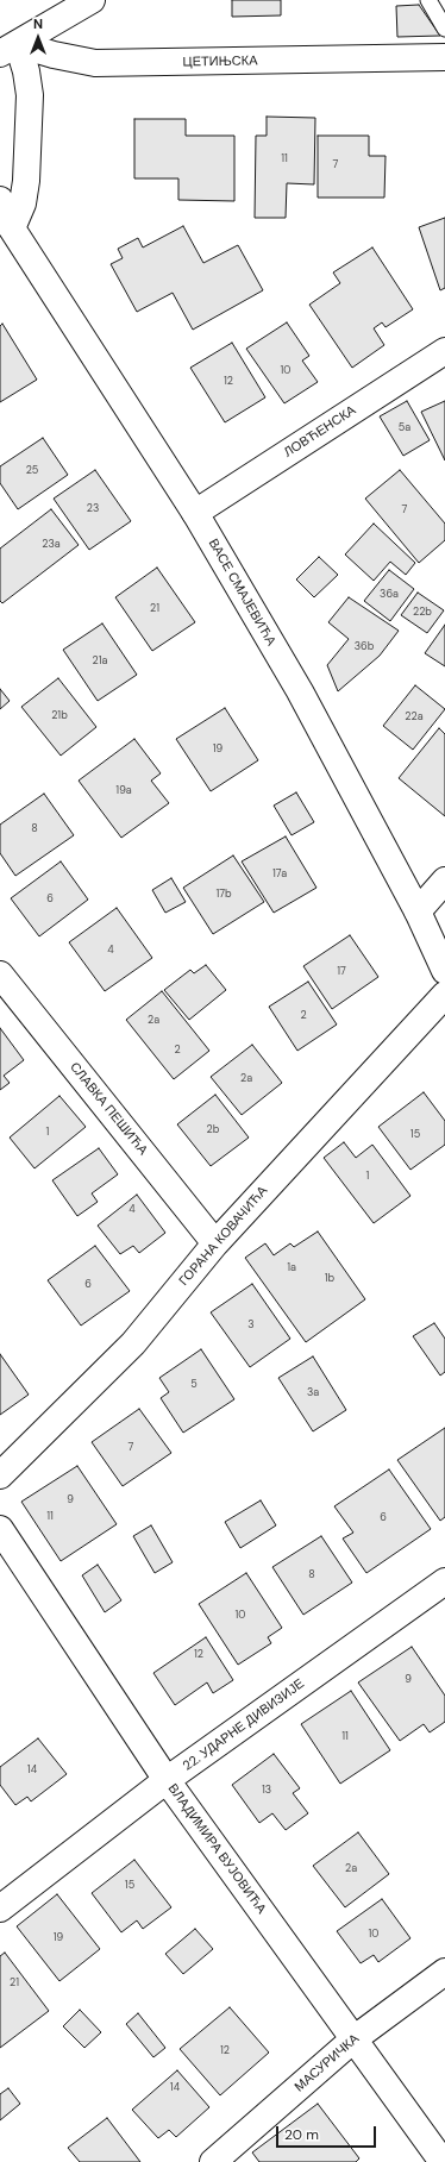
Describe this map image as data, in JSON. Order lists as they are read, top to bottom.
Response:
{
  "streets": {
    "street": [
      "ЦЕТИЊСКА",
      "ЛОВЋЕНСКА",
      "ВАСЕ СМАЈЕВИЋА",
      "СЛАВКА ПЕШИЋА",
      "ГОРАНА КОВАЧИЋА",
      "22. УДАРНЕ ДИВИЗИЈЕ",
      "ВЛАДИМИРА ВУЈОВИЋА",
      "МАСУРИЧКА"
    ]
  },
  "crossings": [
    ["ЛОВЋЕНСКА", "ВАСЕ СМАЈЕВИЋА"],
    ["СЛАВКА ПЕШИЋА", "ГОРАНА КОВАЧИЋА"],
    ["22. УДАРНЕ ДИВИЗИЈЕ", "ВЛАДИМИРА ВУЈОВИЋА"],
    ["ВЛАДИМИРА ВУЈОВИЋА", "МАСУРИЧКА"]
  ],
  "house_numbers": [
    "11",
    "7",
    "10",
    "12",
    "5a",
    "25",
    "23",
    "7",
    "23a",
    "36a",
    "21",
    "22b",
    "36b",
    "21a",
    "21b",
    "22a",
    "19",
    "19a",
    "8",
    "17a",
    "17b",
    "6",
    "4",
    "17",
    "2",
    "2a",
    "2",
    "2a",
    "2b",
    "1",
    "15",
    "1",
    "4",
    "1a",
    "1b",
    "6",
    "3",
    "5",
    "3a",
    "7",
    "9",
    "11",
    "6",
    "8",
    "10",
    "12",
    "9",
    "11",
    "14",
    "13",
    "2a",
    "15",
    "10",
    "19",
    "21",
    "12",
    "14"
  ],
  "scale_bar": "20 m",
  "north": "top"
}
